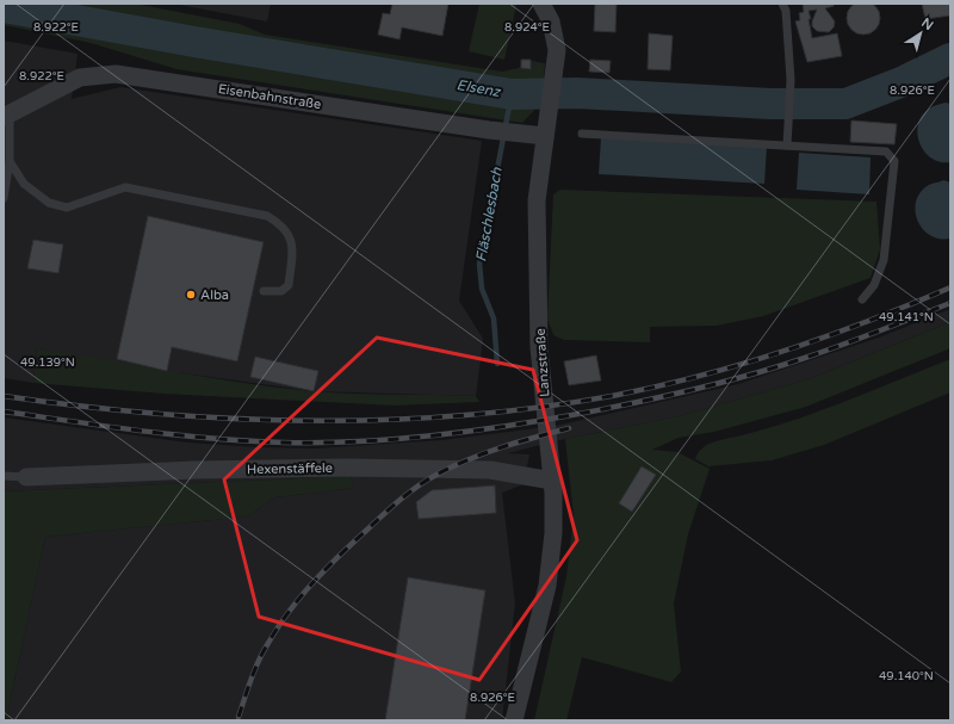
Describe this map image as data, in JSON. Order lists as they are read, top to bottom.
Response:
{
  "streets": {
    "street": ["Eisenbahnstraße", "Lanzstraße", "Hexenstäffele"]
  },
  "crossings": [
    ["Eisenbahnstraße", "Lanzstraße"],
    ["Lanzstraße", "Hexenstäffele"]
  ],
  "water": ["Elsenz", "Fläschlesbach"],
  "places": ["Alba"],
  "north": "top right",
  "coordinates": [
    "8.922°E",
    "8.924°E",
    "8.926°E",
    "49.141°N",
    "49.139°N",
    "49.140°N"
  ]
}
